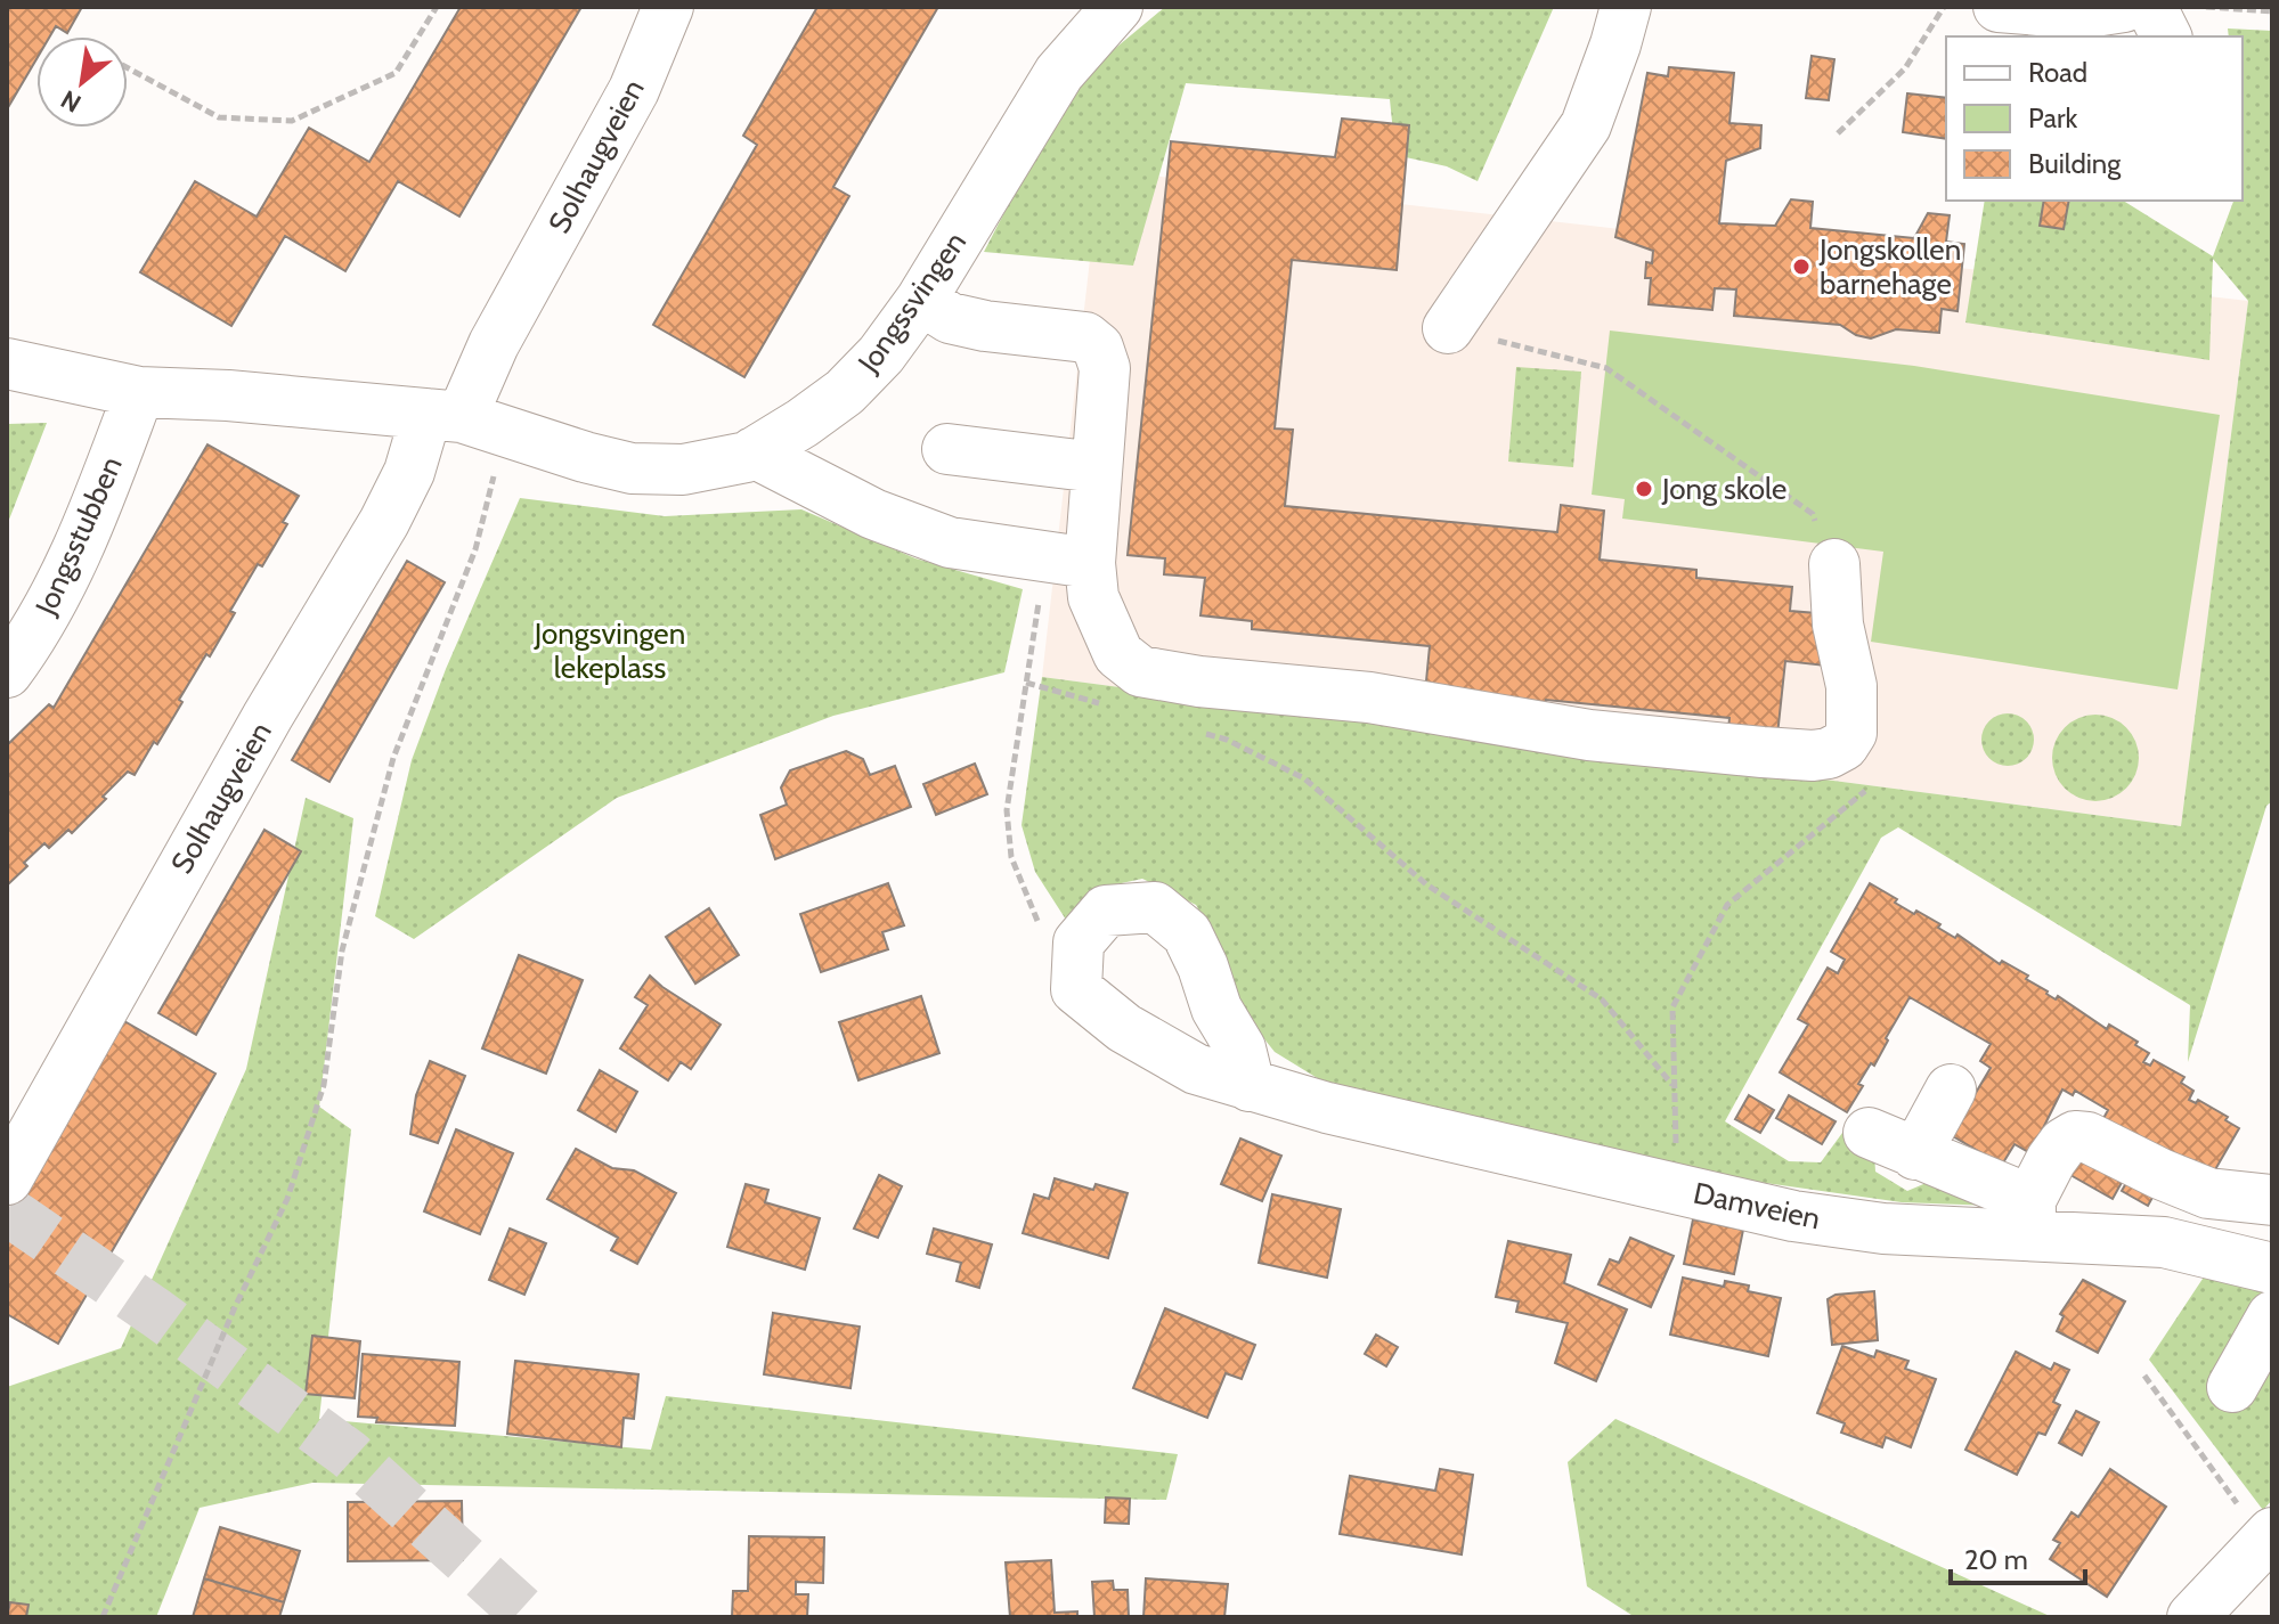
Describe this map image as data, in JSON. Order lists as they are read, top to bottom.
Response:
{
  "streets": {
    "street": [
      "Solhaugveien",
      "Jongssvingen",
      "Jongsstubben",
      "Damveien"
    ]
  },
  "crossings": [
    ["Solhaugveien", "Jongssvingen"]
  ],
  "parks": ["Jongsvingen lekeplass"],
  "places": ["Jongskollen barnehage", "Jong skole"],
  "legend": ["Road", "Park", "Building"],
  "scale_bar": "20 m",
  "north": "bottom left"
}
